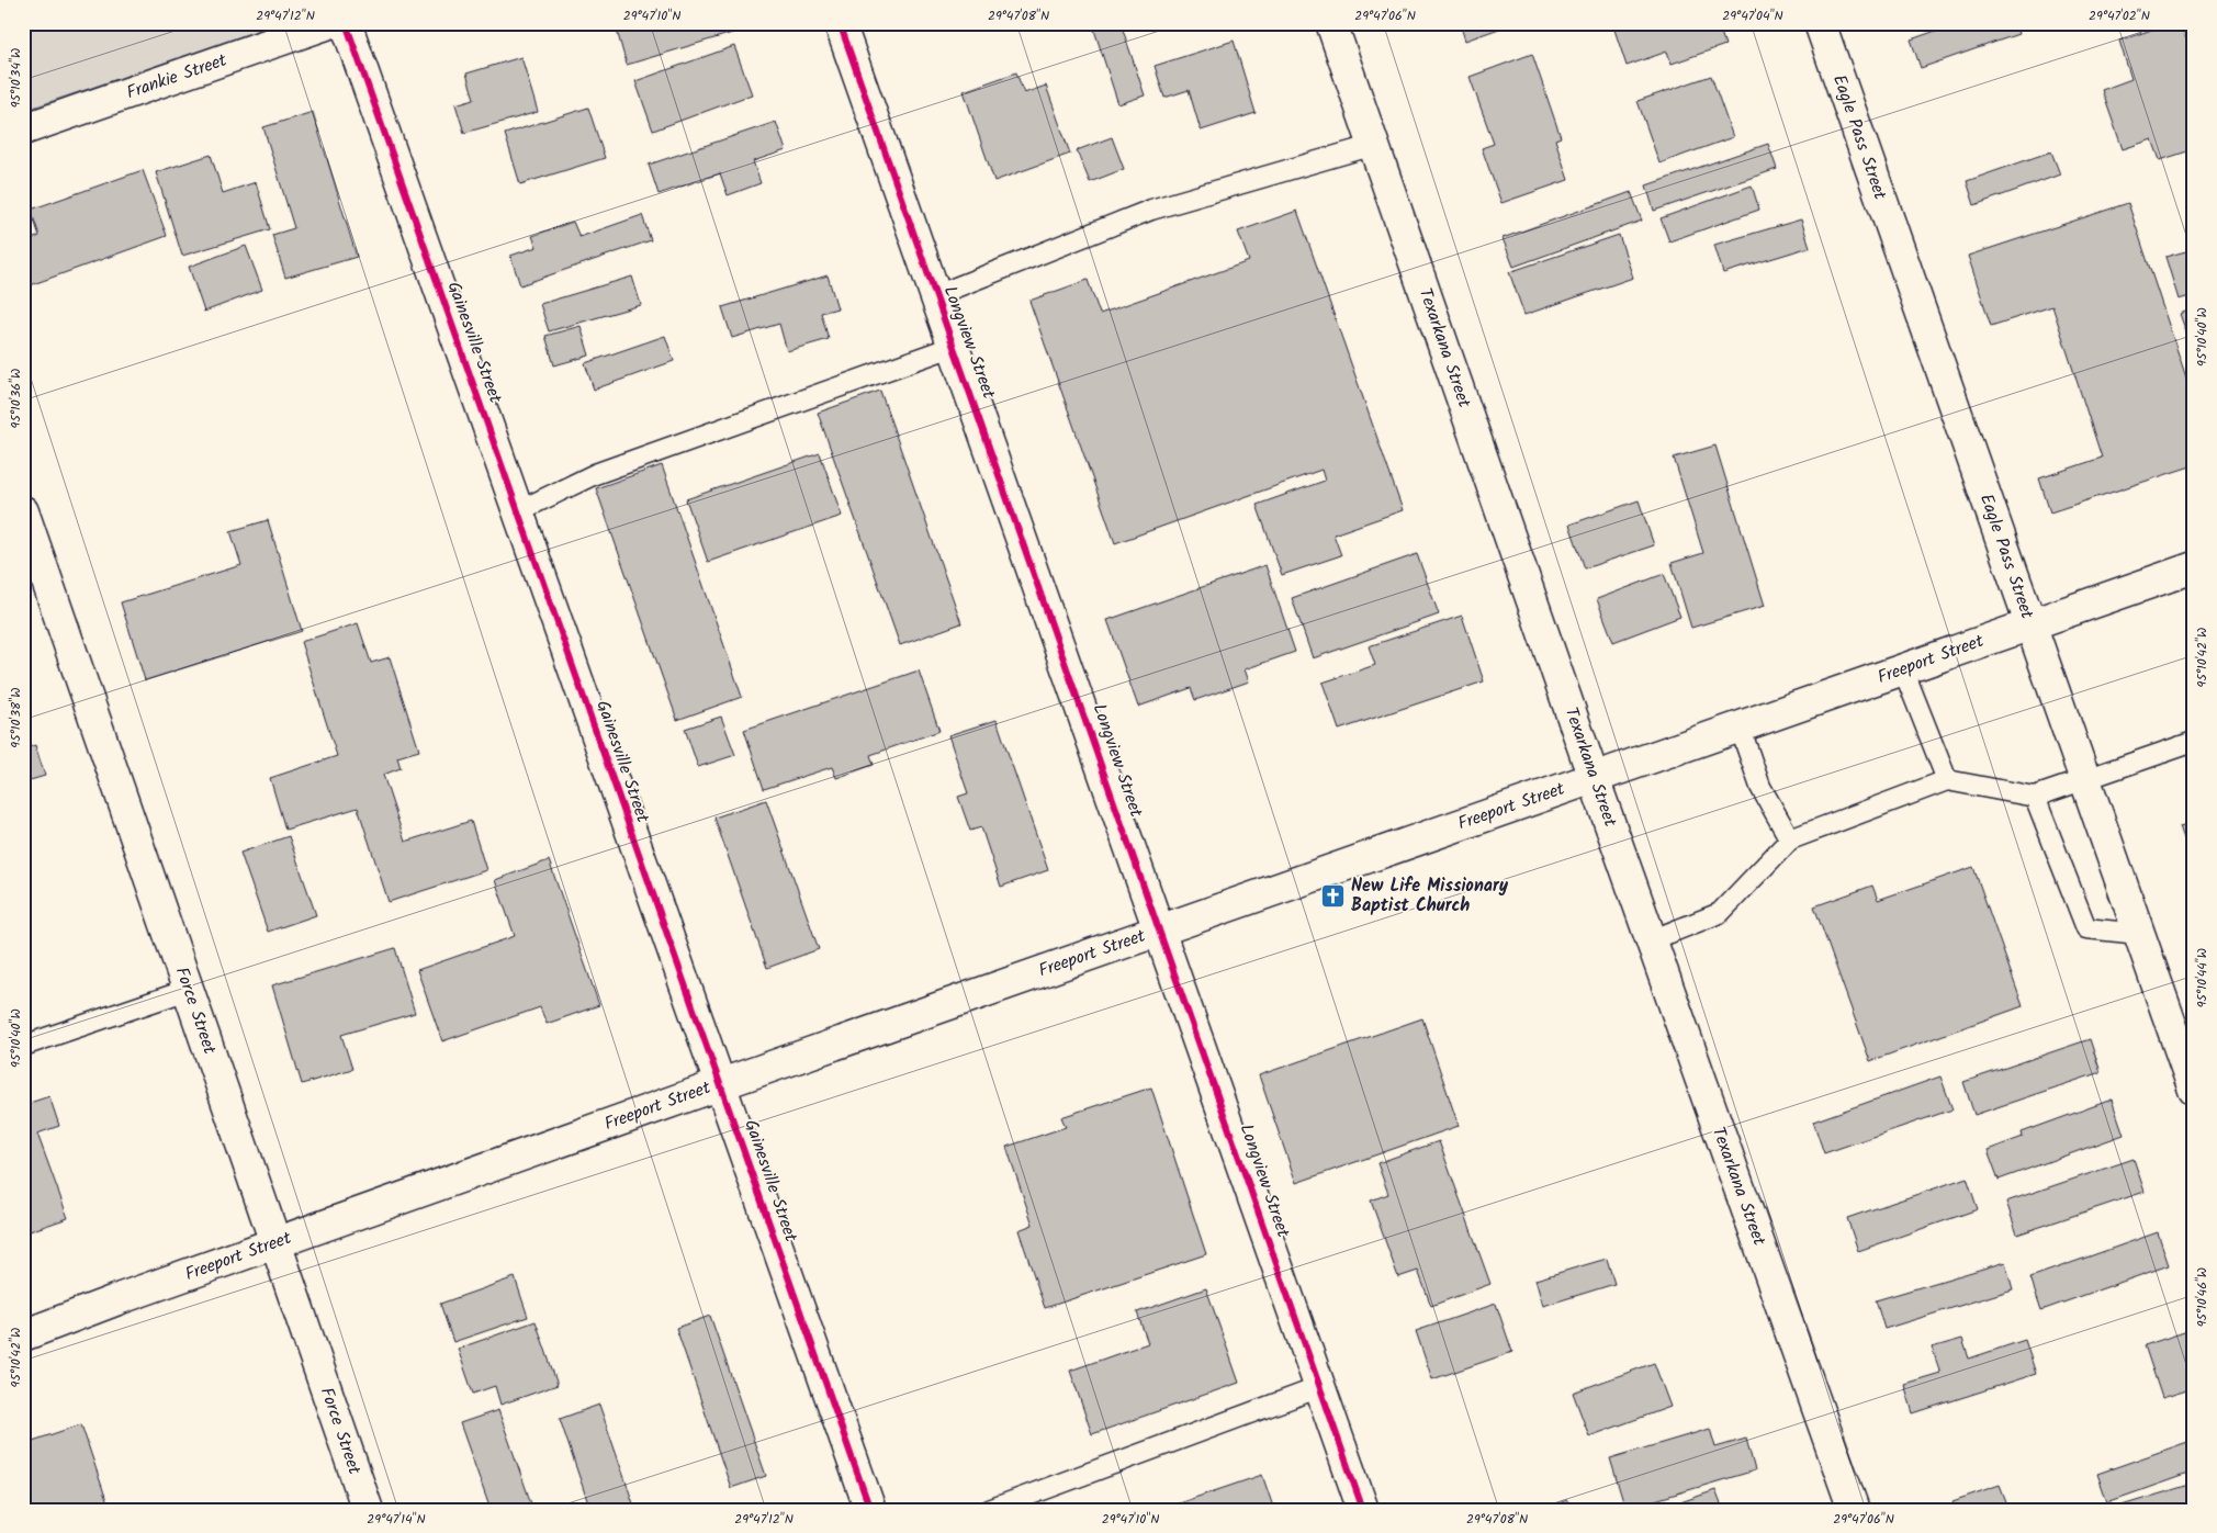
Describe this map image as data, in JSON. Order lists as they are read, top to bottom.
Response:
{
  "streets": {
    "street": [
      "Frankie Street",
      "Eagle Pass Street",
      "Gainesville Street",
      "Longview Street",
      "Texarkana Street",
      "Freeport Street",
      "Force Street"
    ]
  },
  "crossings": [
    ["Eagle Pass Street", "Freeport Street"],
    ["Gainesville Street", "Freeport Street"],
    ["Longview Street", "Freeport Street"],
    ["Texarkana Street", "Freeport Street"],
    ["Freeport Street", "Force Street"]
  ],
  "places": {
    "church": ["New Life Missionary Baptist Church"]
  },
  "coordinates": [
    "29°47'12\"N",
    "29°47'10\"N",
    "29°47'08\"N",
    "29°47'06\"N",
    "29°47'04\"N",
    "29°47'02\"N",
    "95°10'34\"W",
    "95°10'40\"W",
    "95°10'36\"W",
    "95°10'42\"W",
    "95°10'38\"W",
    "95°10'44\"W",
    "95°10'46\"W",
    "29°47'14\"N"
  ]
}
